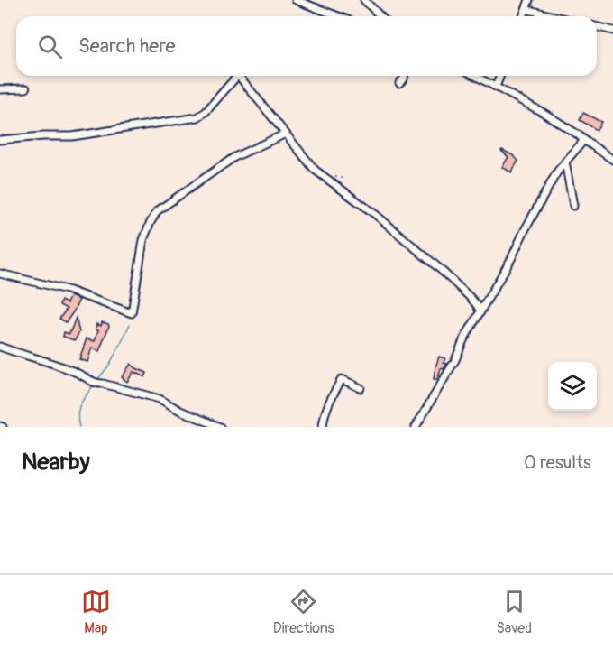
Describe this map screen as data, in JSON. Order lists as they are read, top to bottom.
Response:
{
  "page": {
    "search": "Search here",
    "heading": ["Nearby", "0 results"],
    "nav": ["Map", "Directions", "Saved"]
  }
}
